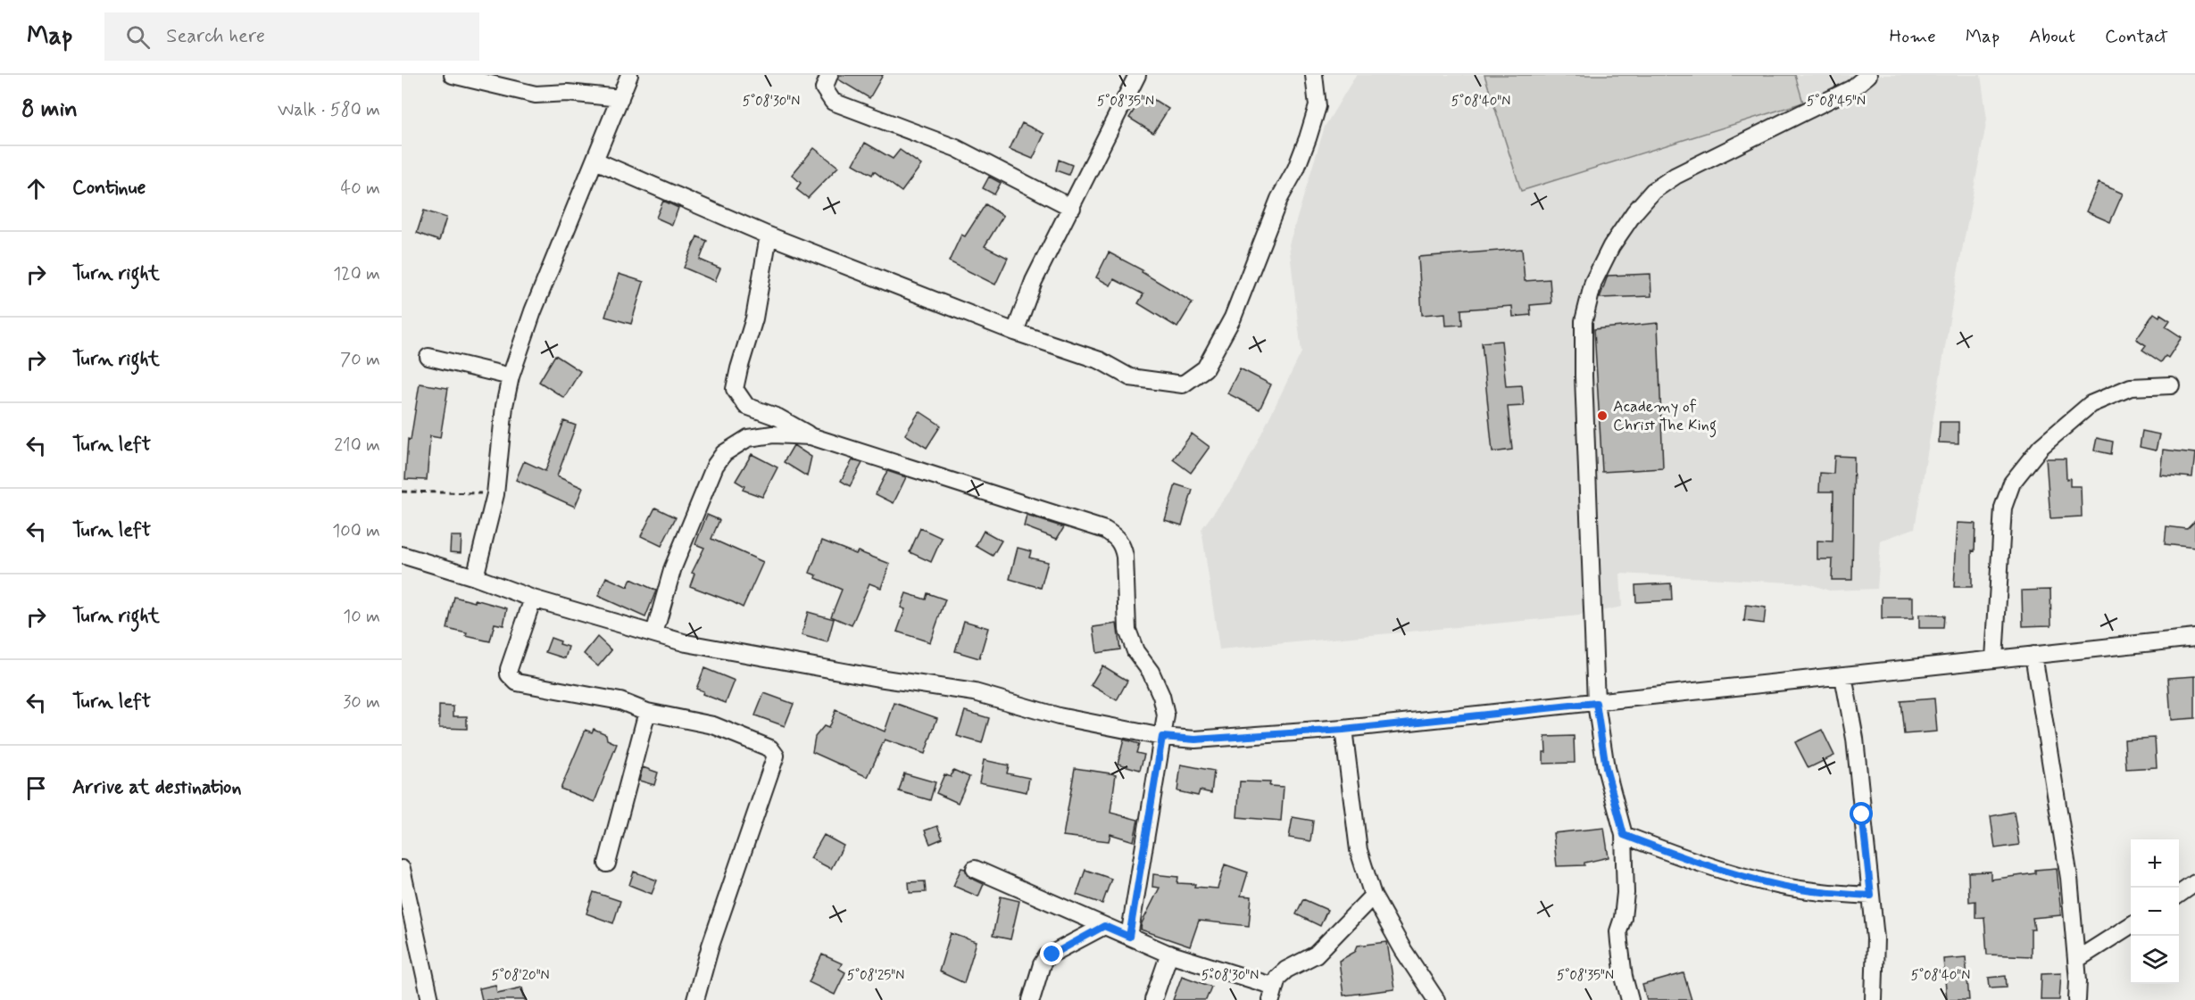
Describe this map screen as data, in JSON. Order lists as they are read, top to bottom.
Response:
{
  "places": ["Academy of Christ The King"],
  "page": {
    "header": "Map",
    "search": "Search here",
    "nav": [
      "Home",
      "Map",
      "About",
      "Contact"
    ],
    "heading": ["8 min", "Walk · 580 m"],
    "list": [
      ["Continue", "40 m"],
      ["Turn right", "120 m"],
      ["Turn right", "70 m"],
      ["Turn left", "210 m"],
      ["Turn left", "100 m"],
      ["Turn right", "10 m"],
      ["Turn left", "30 m"],
      "Arrive at destination"
    ],
    "map_buttons": ["+", "−"]
  },
  "coordinates": [
    "5°08'30\"N",
    "5°08'35\"N",
    "5°08'40\"N",
    "5°08'45\"N",
    "5°08'20\"N",
    "5°08'25\"N"
  ]
}
